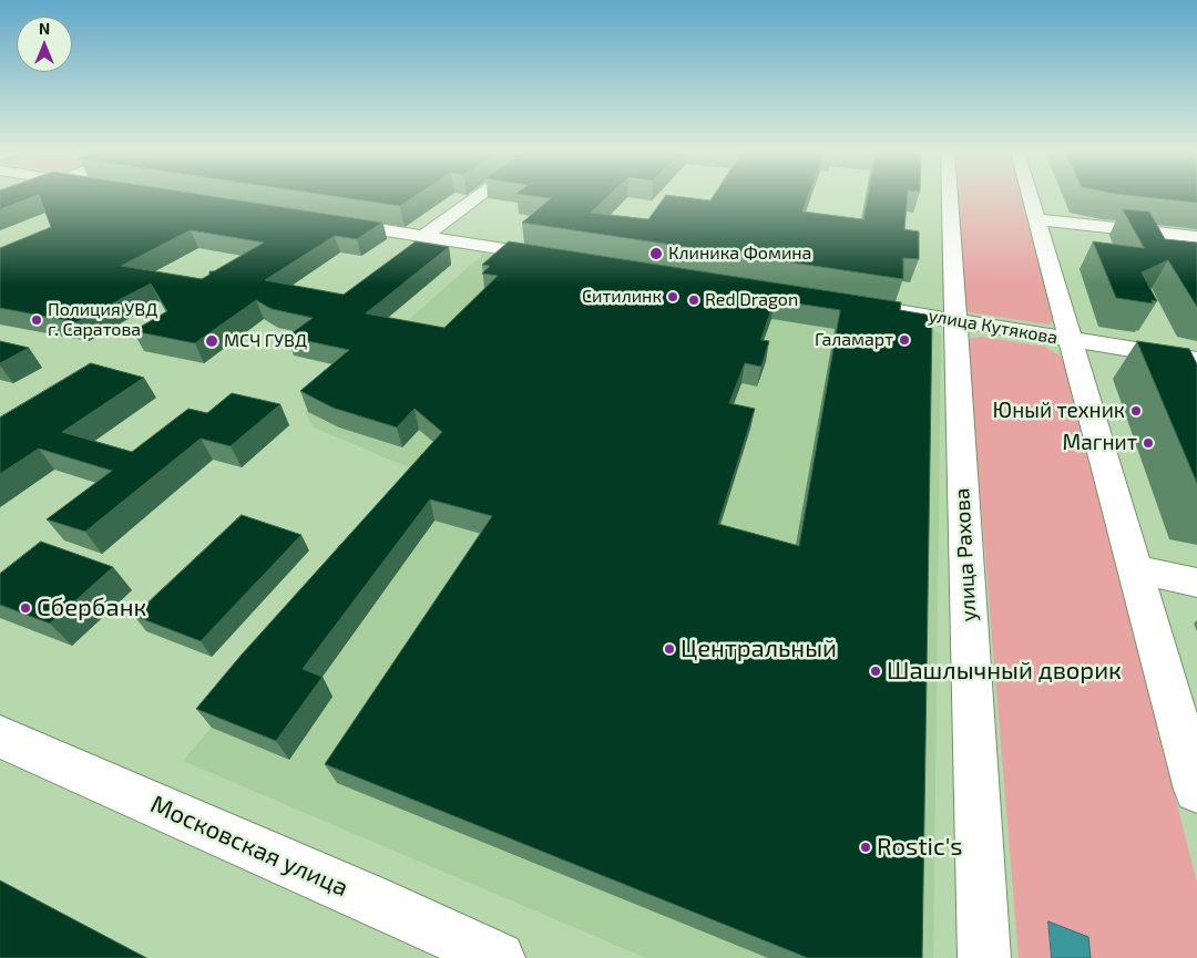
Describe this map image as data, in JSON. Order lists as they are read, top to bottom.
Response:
{
  "streets": {
    "street": ["улица Кутякова", "улица Рахова", "Московская улица"]
  },
  "crossings": [
    ["улица Кутякова", "улица Рахова"]
  ],
  "places": [
    "Клиника Фомина",
    "Ситилинк",
    "Red Dragon",
    "Полиция УВД г. Саратова",
    "Галамарт",
    "МСЧ ГУВД",
    "Юный техник",
    "Магнит",
    "Сбербанк",
    "Центральный",
    "Шашлычный дворик",
    "Rostic's"
  ],
  "north": "top"
}
